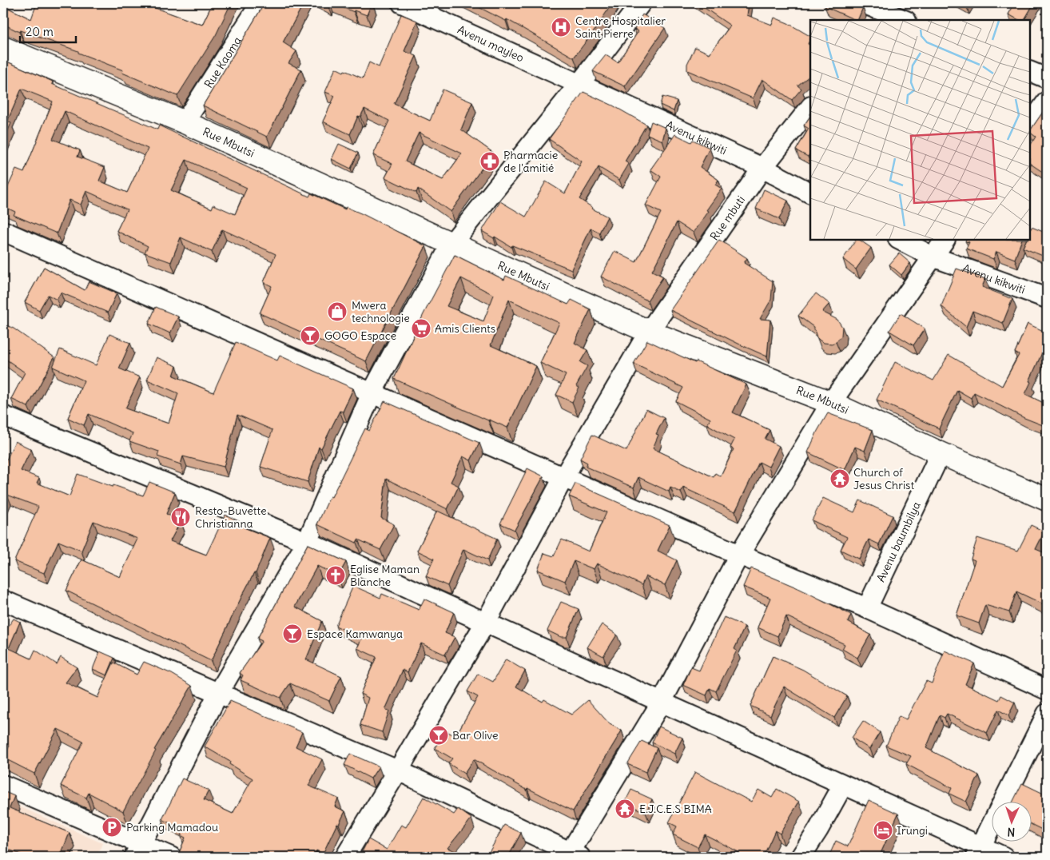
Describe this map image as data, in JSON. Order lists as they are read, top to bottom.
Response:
{
  "streets": {
    "street": [
      "Avenu mayleo",
      "Rue Kaoma",
      "Avenu kikwiti",
      "Rue Mbutsi",
      "Rue mbuti",
      "Avenu baumbilya"
    ]
  },
  "crossings": [
    ["Avenu mayleo", "Avenu kikwiti"],
    ["Rue Kaoma", "Rue Mbutsi"],
    ["Avenu kikwiti", "Rue mbuti"],
    ["Rue Mbutsi", "Rue mbuti"],
    ["Rue Mbutsi", "Avenu baumbilya"]
  ],
  "places": {
    "hospital": ["Centre Hospitalier Saint Pierre"],
    "pharmacy": ["Pharmacie de l'amitié"],
    "shop": ["Mwera technologie"],
    "supermarket": ["Amis Clients"],
    "bar": ["GOGO Espace", "Espace Kamwanya", "Bar Olive"],
    "temple": ["Church of Jesus Christ", "E.J.C.E.S BIMA"],
    "restaurant": ["Resto-Buvette Christianna"],
    "church": ["Eglise Maman Blanche"],
    "parking": ["Parking Mamadou"],
    "hotel": ["Irungi"]
  },
  "scale_bar": "20 m",
  "north": "bottom"
}
